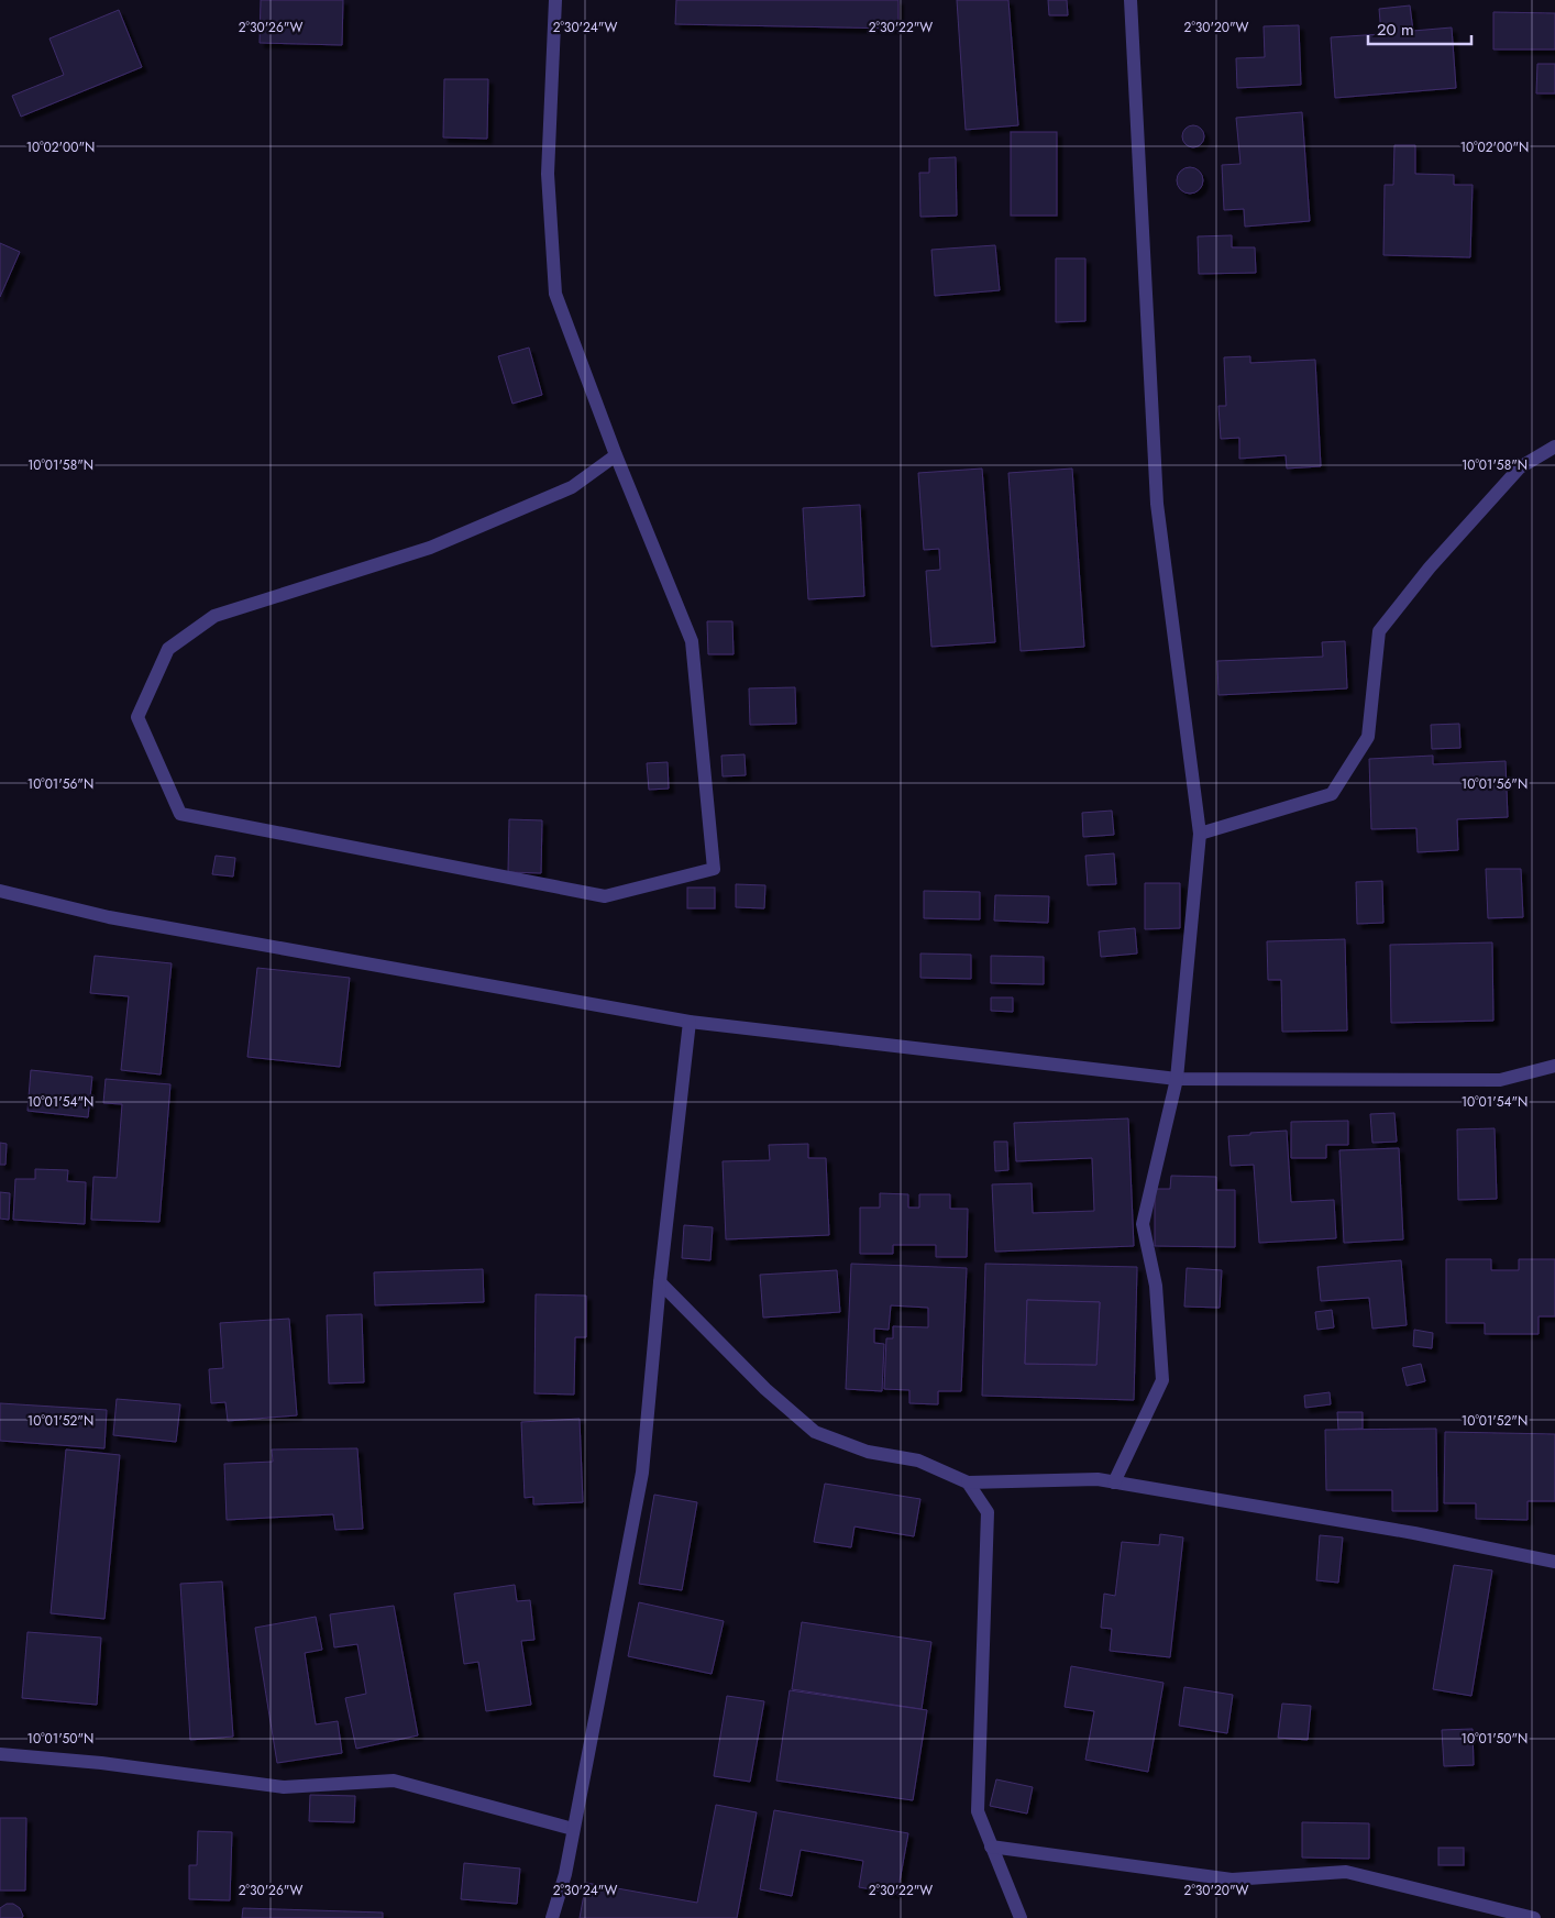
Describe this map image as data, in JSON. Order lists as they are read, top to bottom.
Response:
{
  "scale_bar": "20 m",
  "coordinates": [
    "2°30'26\"W",
    "2°30'24\"W",
    "2°30'22\"W",
    "2°30'20\"W",
    "10°02'00\"N",
    "10°01'58\"N",
    "10°01'56\"N",
    "10°01'54\"N",
    "10°01'52\"N",
    "10°01'50\"N"
  ]
}
